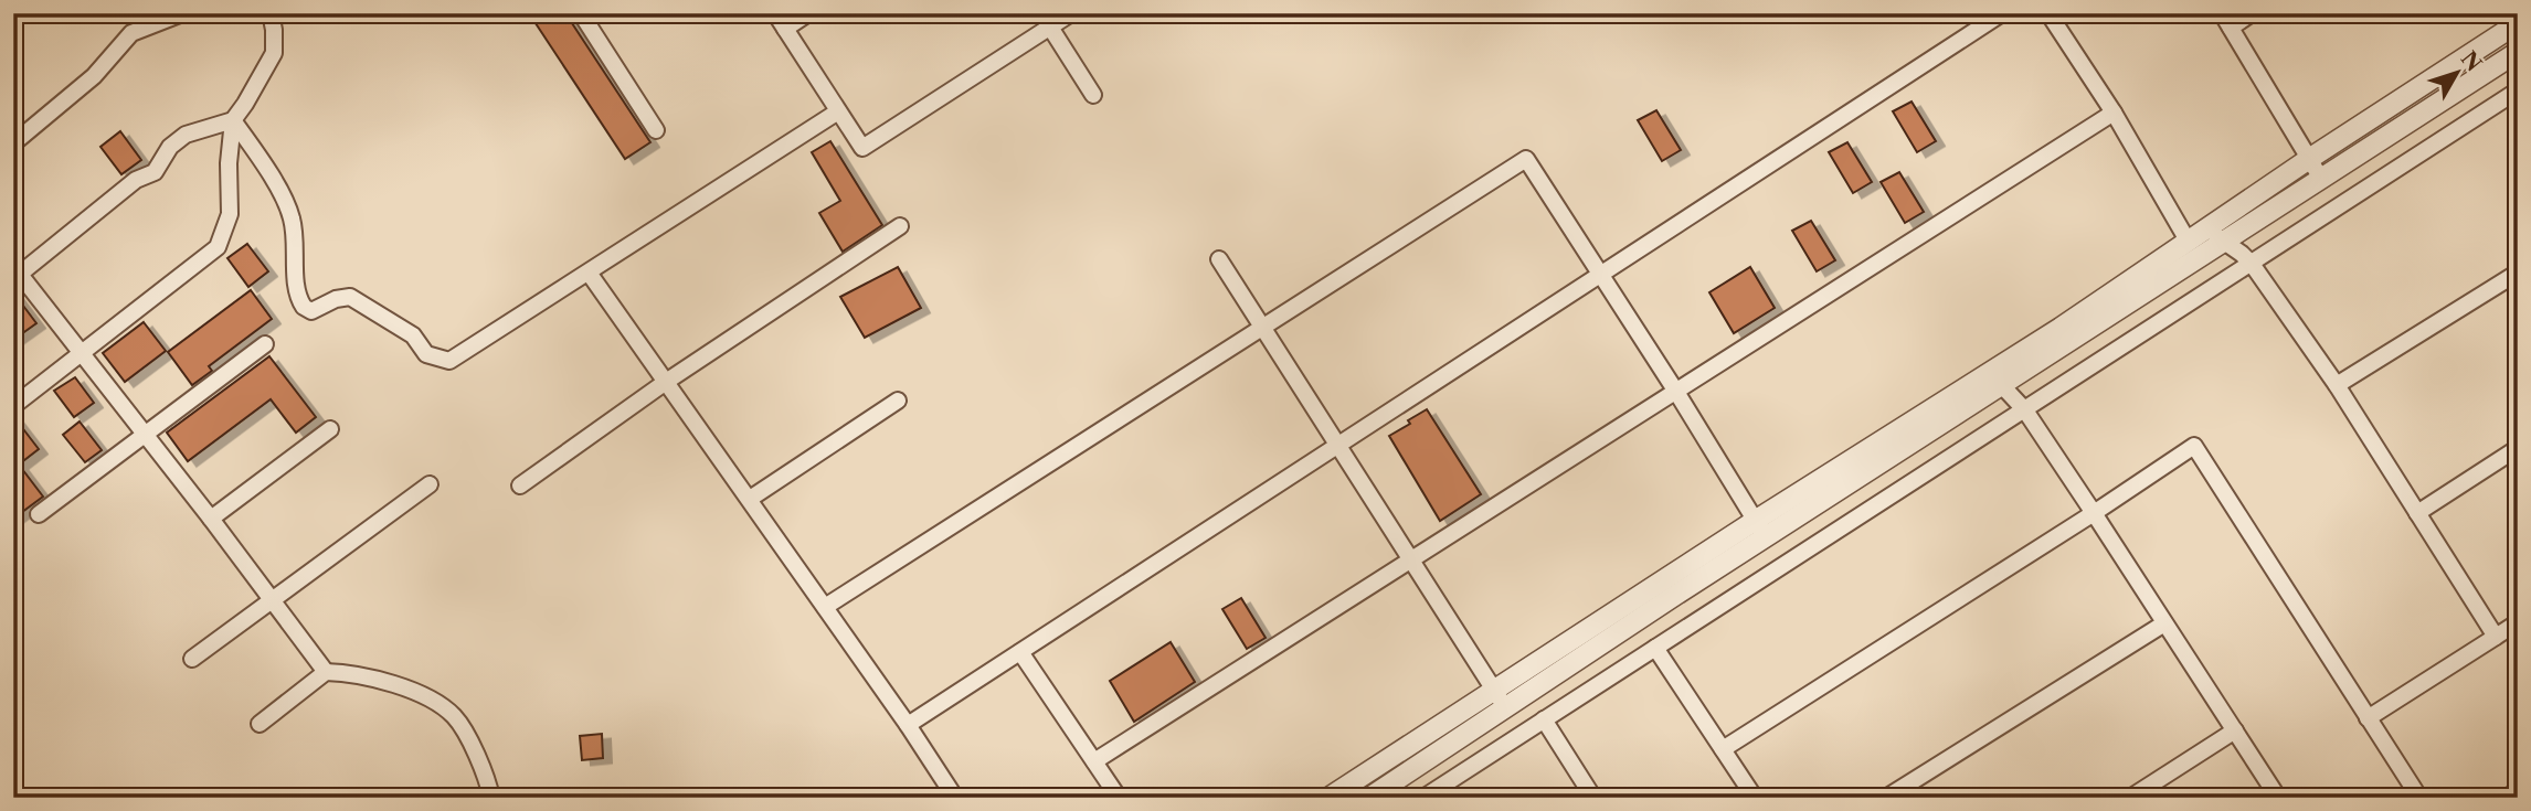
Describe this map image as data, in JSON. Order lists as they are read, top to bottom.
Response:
{
  "north": "top right"
}
